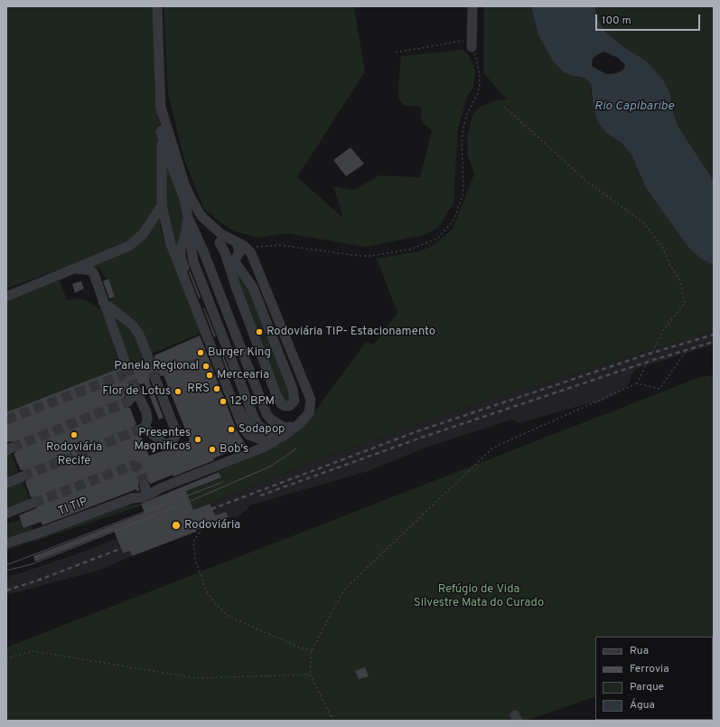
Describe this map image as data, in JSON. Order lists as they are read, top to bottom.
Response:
{
  "streets": {
    "street": ["TI TIP"]
  },
  "water": ["Rio Capibaribe"],
  "parks": ["Refúgio de Vida Silvestre Mata do Curado"],
  "places": [
    "Rodoviária TIP- Estacionamento",
    "Burger King",
    "Panela Regional",
    "Mercearia",
    "RRS",
    "Flor de Lotus",
    "12º BPM",
    "Sodapop",
    "Rodoviária Recife",
    "Presentes Magnificos",
    "Bob's",
    "Rodoviária"
  ],
  "legend": [
    "Rua",
    "Ferrovia",
    "Parque",
    "Água"
  ],
  "scale_bar": "100 m"
}
